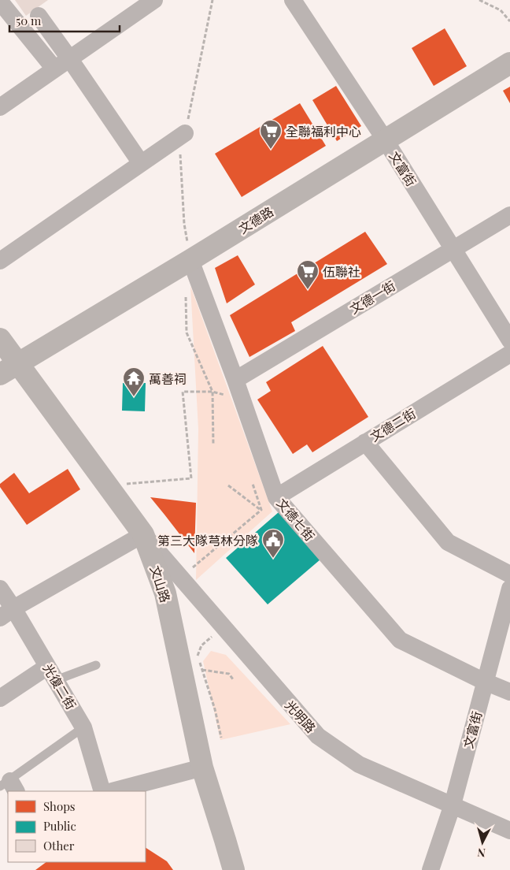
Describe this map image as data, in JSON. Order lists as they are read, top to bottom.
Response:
{
  "streets": {
    "main road": ["文德路", "文山路"],
    "street": [
      "文富街",
      "文德一街",
      "文德二街",
      "文德七街",
      "光復二街",
      "光明路"
    ]
  },
  "crossings": [
    ["文富街", "文德路"],
    ["文富街", "文德一街"],
    ["文富街", "文德七街"],
    ["文富街", "光明路"],
    ["文德路", "文德七街"],
    ["文德路", "文山路"],
    ["文德一街", "文德七街"],
    ["文德二街", "文德七街"],
    ["文山路", "光明路"]
  ],
  "places": {
    "supermarket": ["全聯福利中心", "伍聯社"],
    "temple": ["萬善祠"],
    "public building": ["第三大隊芎林分隊"]
  },
  "legend": ["Shops", "Public", "Other"],
  "scale_bar": "50 m",
  "north": "bottom"
}
